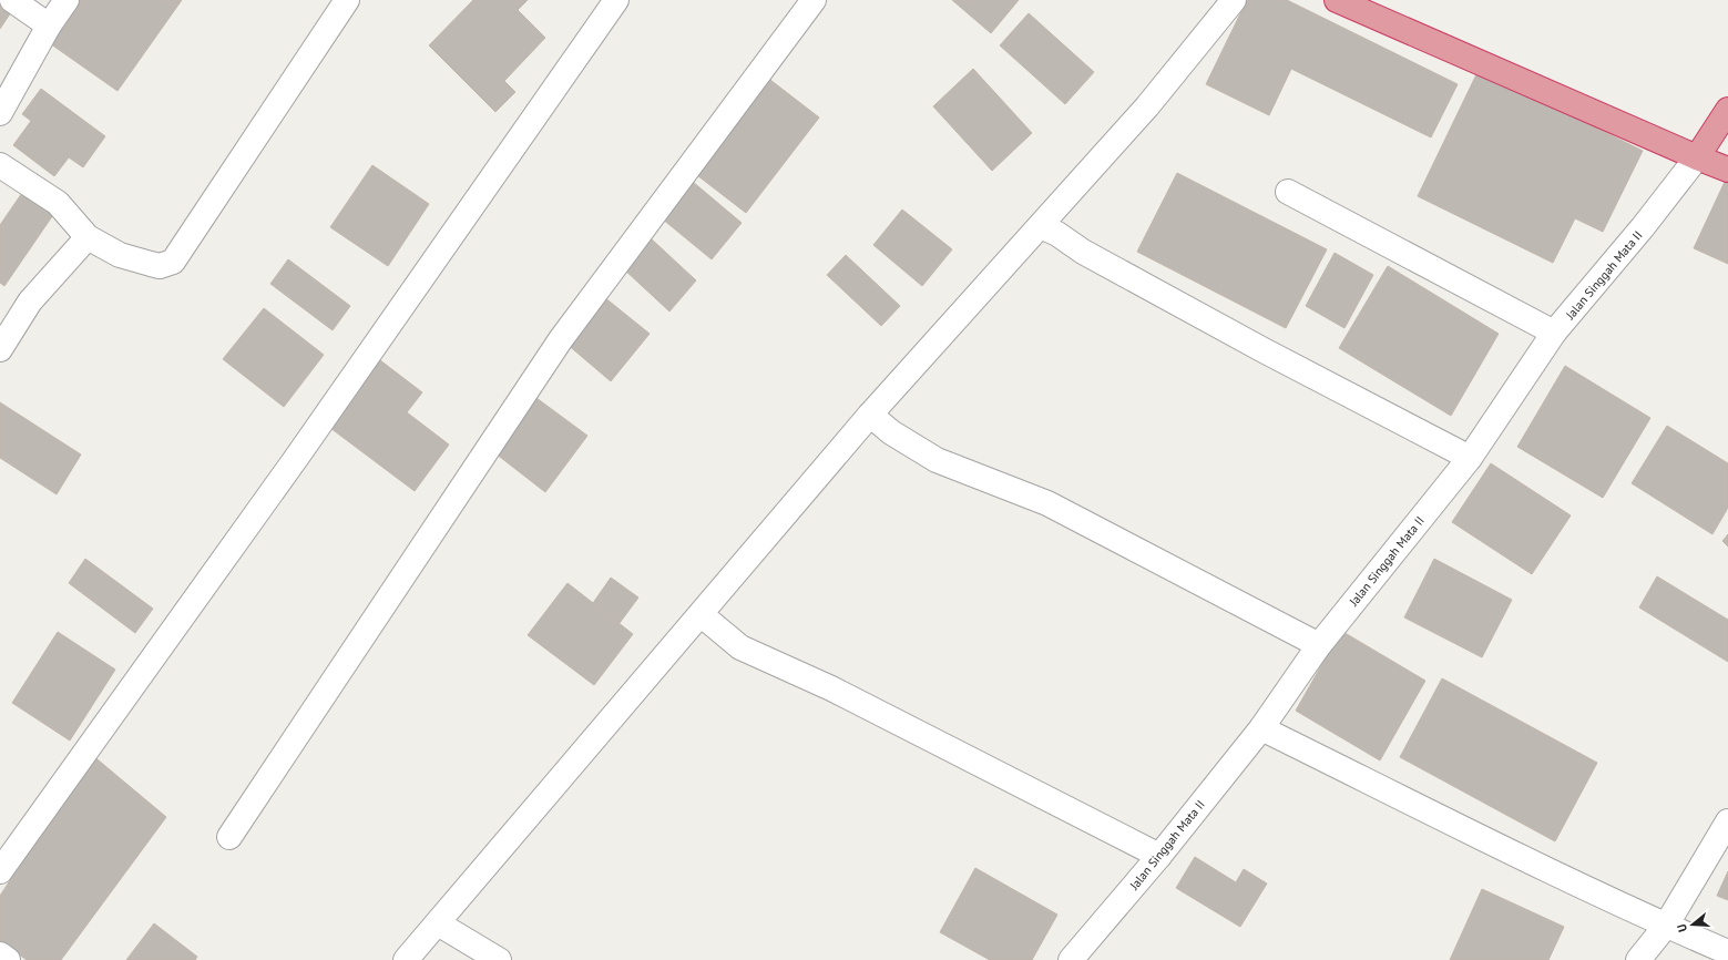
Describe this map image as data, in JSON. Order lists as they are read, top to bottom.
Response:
{
  "streets": {
    "street": ["Jalan Singgah Mata II"]
  },
  "north": "left"
}
